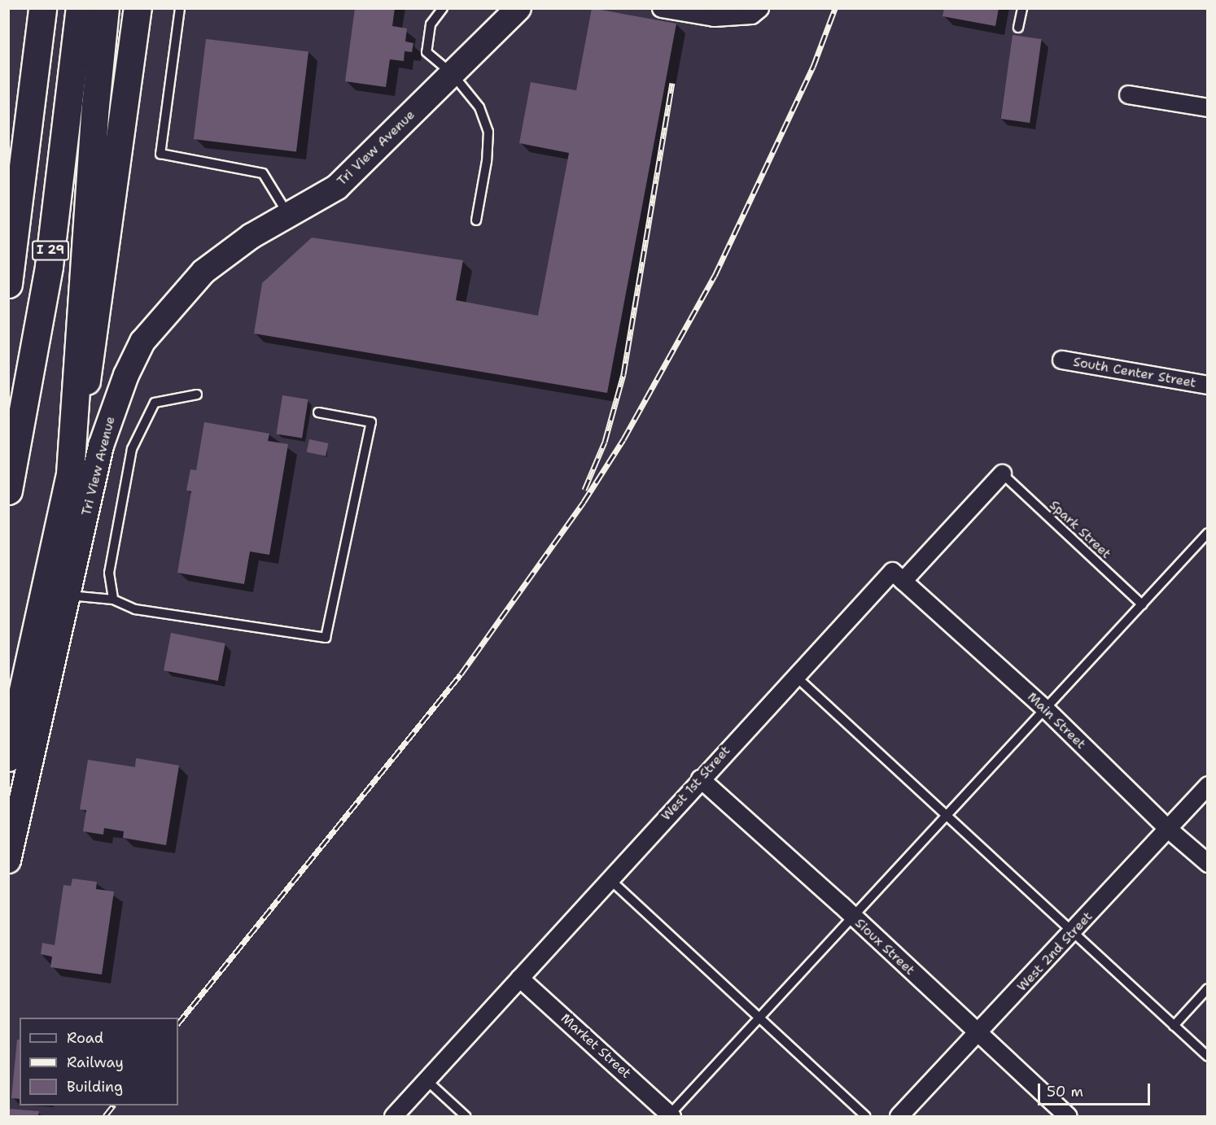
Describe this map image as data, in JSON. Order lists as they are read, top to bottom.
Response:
{
  "streets": {
    "main road": ["I 29"],
    "street": [
      "Tri View Avenue",
      "South Center Street",
      "Main Street",
      "West 1st Street",
      "Sioux Street",
      "West 2nd Street",
      "Market Street"
    ],
    "lane": ["Spark Street"]
  },
  "crossings": [
    ["Main Street", "West 1st Street"],
    ["Main Street", "West 2nd Street"],
    ["West 1st Street", "Sioux Street"],
    ["West 1st Street", "Market Street"],
    ["Sioux Street", "West 2nd Street"]
  ],
  "legend": ["Road", "Railway", "Building"],
  "scale_bar": "50 m"
}
